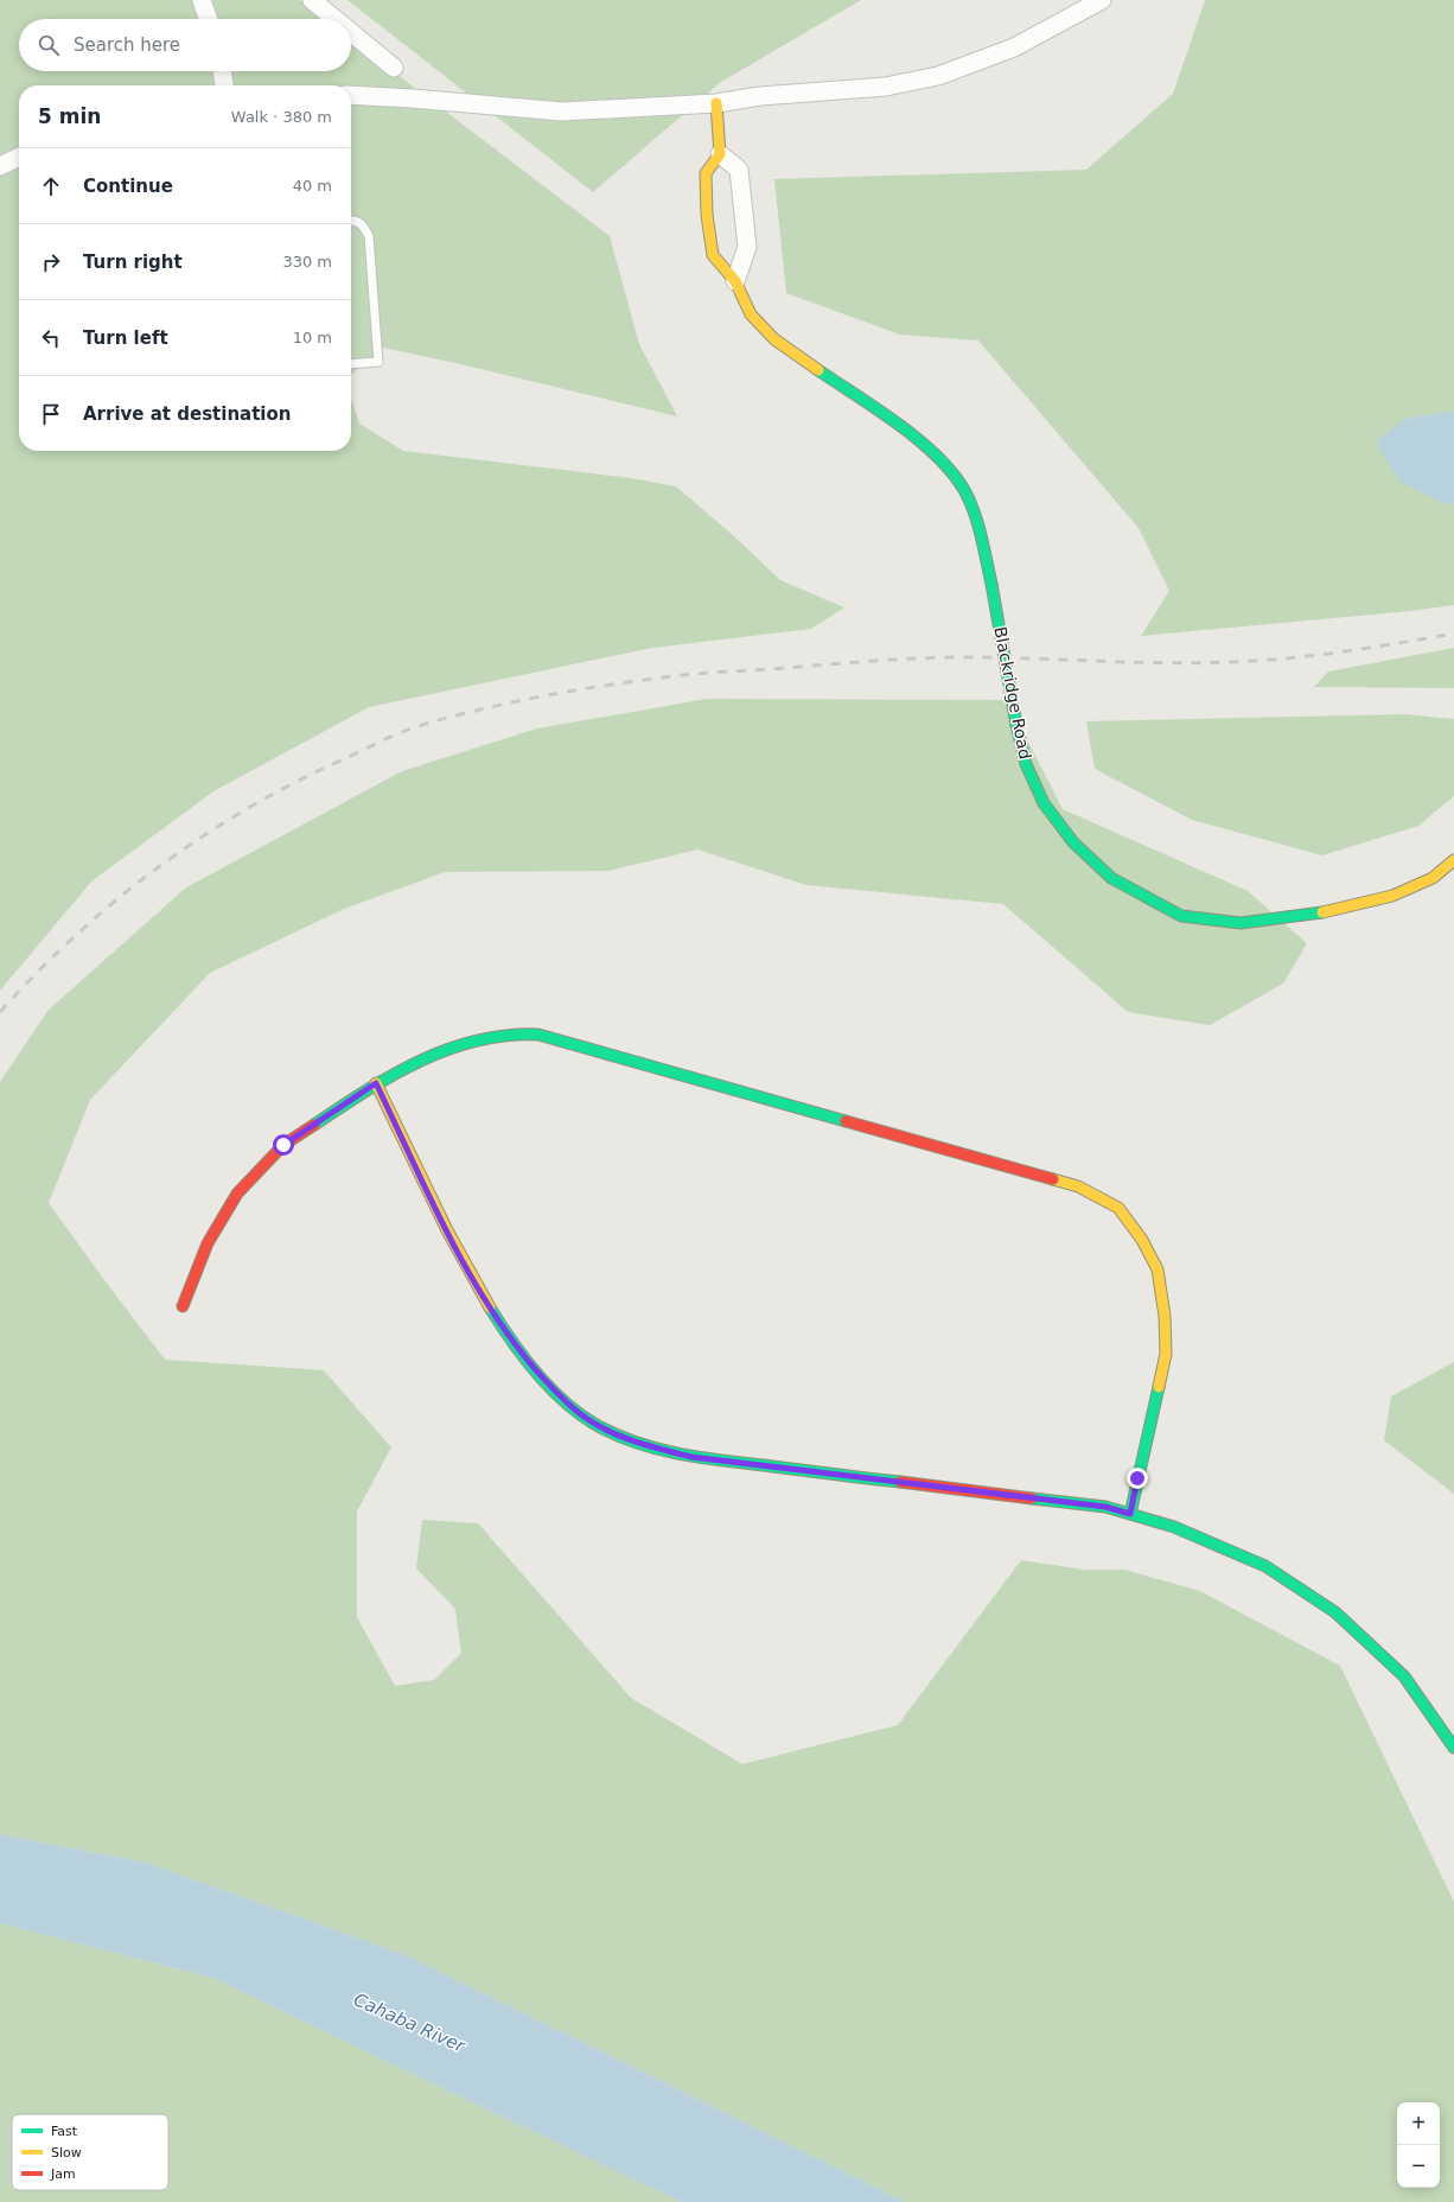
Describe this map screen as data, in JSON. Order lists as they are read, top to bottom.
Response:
{
  "streets": {
    "street": ["Blackridge Road"]
  },
  "water": ["Cahaba River"],
  "legend": ["Fast", "Slow", "Jam"],
  "page": {
    "search": "Search here",
    "heading": ["5 min", "Walk · 380 m"],
    "list": [
      ["Continue", "40 m"],
      ["Turn right", "330 m"],
      ["Turn left", "10 m"],
      "Arrive at destination"
    ],
    "map_buttons": ["+", "−"]
  }
}
